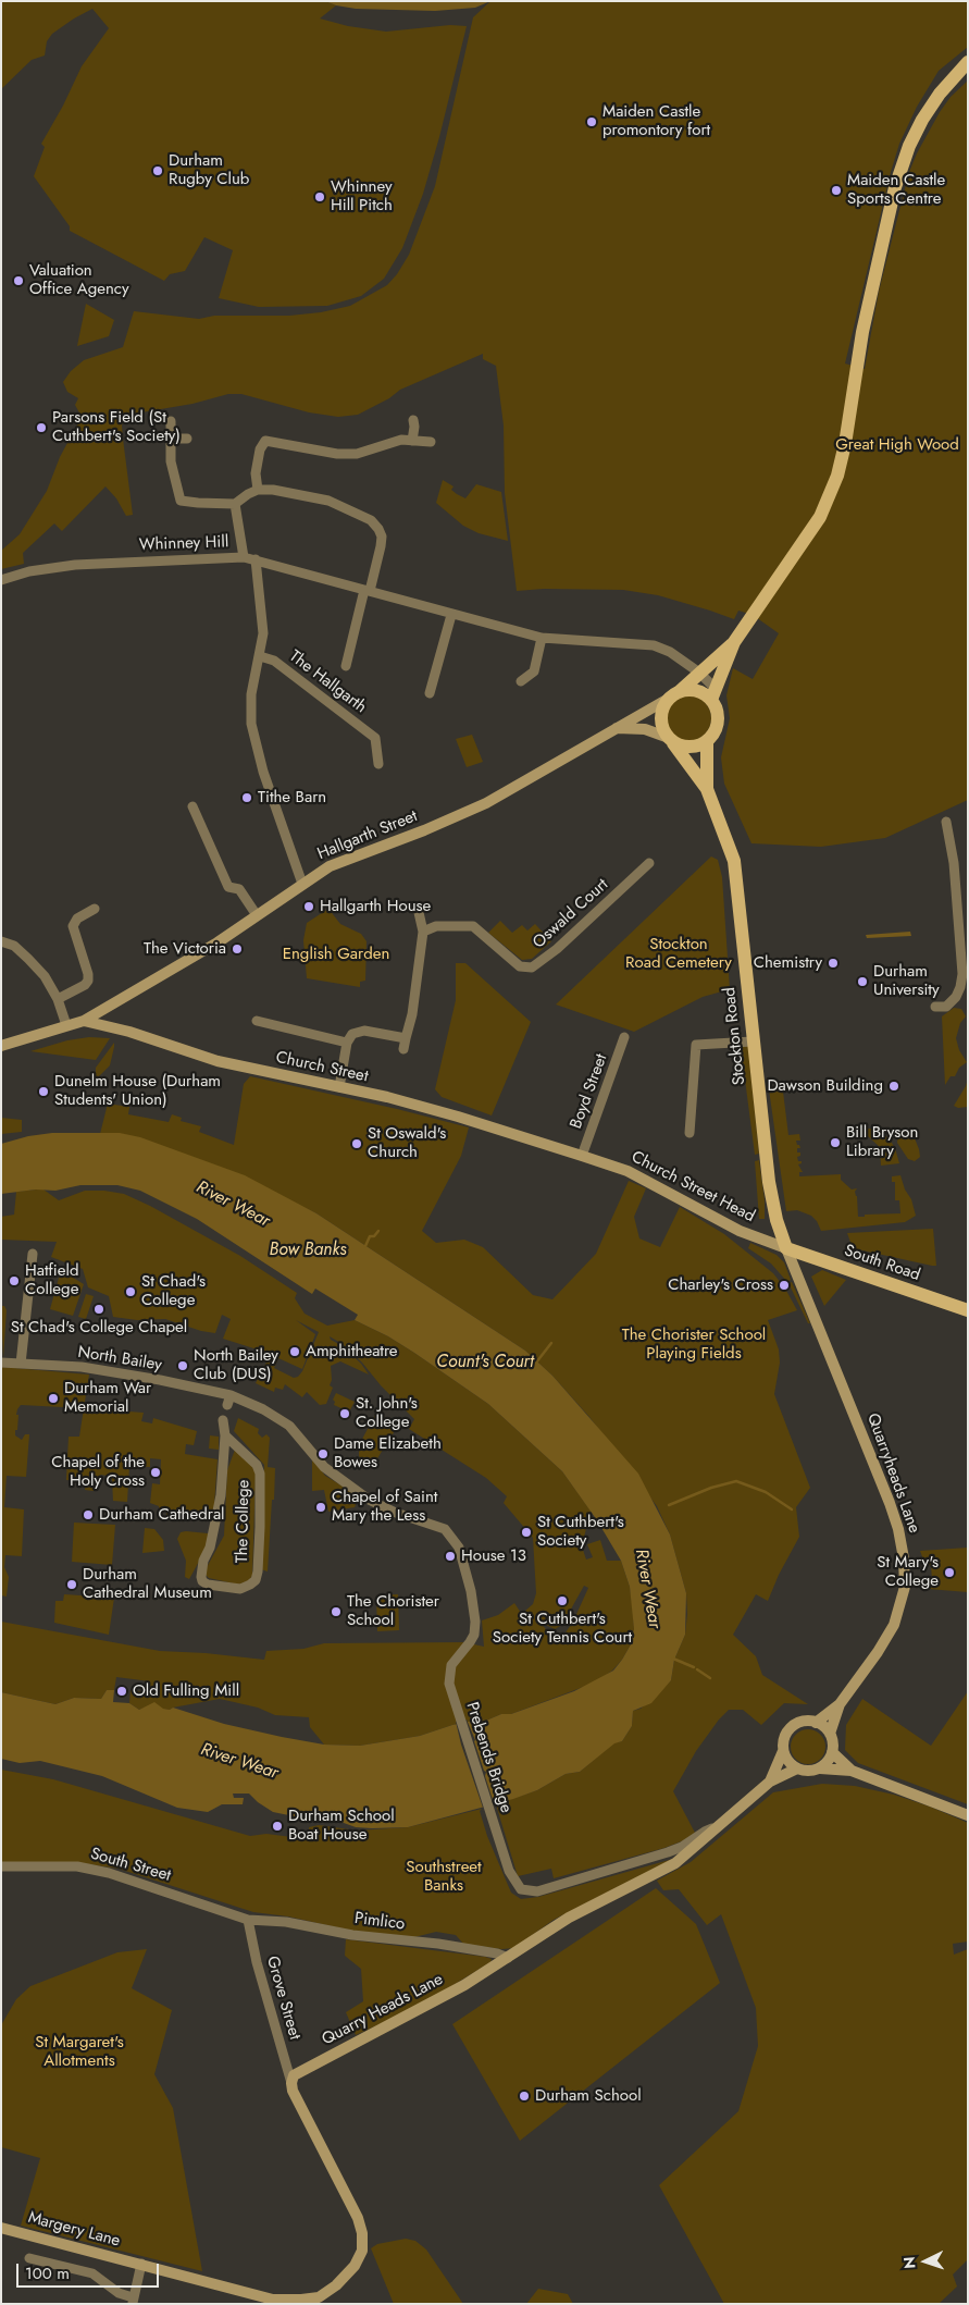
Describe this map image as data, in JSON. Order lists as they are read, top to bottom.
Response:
{
  "streets": {
    "main road": ["Stockton Road", "South Road"],
    "street": [
      "Whinney Hill",
      "The Hallgarth",
      "Hallgarth Street",
      "Oswald Court",
      "Church Street",
      "Boyd Street",
      "Church Street Head",
      "North Bailey",
      "Quarryheads Lane",
      "The College",
      "Prebends Bridge",
      "South Street",
      "Pimlico",
      "Grove Street",
      "Quarry Heads Lane",
      "Margery Lane"
    ]
  },
  "crossings": [
    ["Whinney Hill", "Hallgarth Street"],
    ["Whinney Hill", "Stockton Road"],
    ["Hallgarth Street", "Stockton Road"],
    ["Hallgarth Street", "Church Street"],
    ["Stockton Road", "Church Street Head"],
    ["Stockton Road", "South Road"],
    ["Stockton Road", "Quarryheads Lane"],
    ["Church Street", "Church Street Head"],
    ["Boyd Street", "Church Street Head"],
    ["Church Street Head", "South Road"],
    ["Church Street Head", "Quarryheads Lane"],
    ["South Road", "Quarryheads Lane"],
    ["North Bailey", "Prebends Bridge"],
    ["Prebends Bridge", "Quarry Heads Lane"],
    ["South Street", "Pimlico"],
    ["South Street", "Grove Street"],
    ["Pimlico", "Grove Street"],
    ["Pimlico", "Quarry Heads Lane"],
    ["Grove Street", "Quarry Heads Lane"],
    ["Grove Street", "Margery Lane"],
    ["Quarry Heads Lane", "Margery Lane"]
  ],
  "water": ["River Wear", "Bow Banks", "Count's Court"],
  "parks": [
    "Great High Wood",
    "Stockton Road Cemetery",
    "English Garden",
    "The Chorister School Playing Fields",
    "Southstreet Banks",
    "St Margaret's Allotments"
  ],
  "places": [
    "Maiden Castle promontory fort",
    "Durham Rugby Club",
    "Maiden Castle Sports Centre",
    "Whinney Hill Pitch",
    "Valuation Office Agency",
    "Parsons Field (St Cuthbert's Society)",
    "Tithe Barn",
    "Hallgarth House",
    "The Victoria",
    "Chemistry",
    "Durham University",
    "Dawson Building",
    "Dunelm House (Durham Students' Union)",
    "Bill Bryson Library",
    "St Oswald's Church",
    "Hatfield College",
    "Charley's Cross",
    "St Chad's College",
    "St Chad's College Chapel",
    "Amphitheatre",
    "North Bailey Club (DUS)",
    "Durham War Memorial",
    "St. John's College",
    "Dame Elizabeth Bowes",
    "Chapel of the Holy Cross",
    "Chapel of Saint Mary the Less",
    "Durham Cathedral",
    "St Cuthbert's Society",
    "House 13",
    "St Mary's College",
    "Durham Cathedral Museum",
    "St Cuthbert's Society Tennis Court",
    "The Chorister School",
    "Old Fulling Mill",
    "Durham School Boat House",
    "Durham School"
  ],
  "scale_bar": "100 m",
  "north": "left"
}
